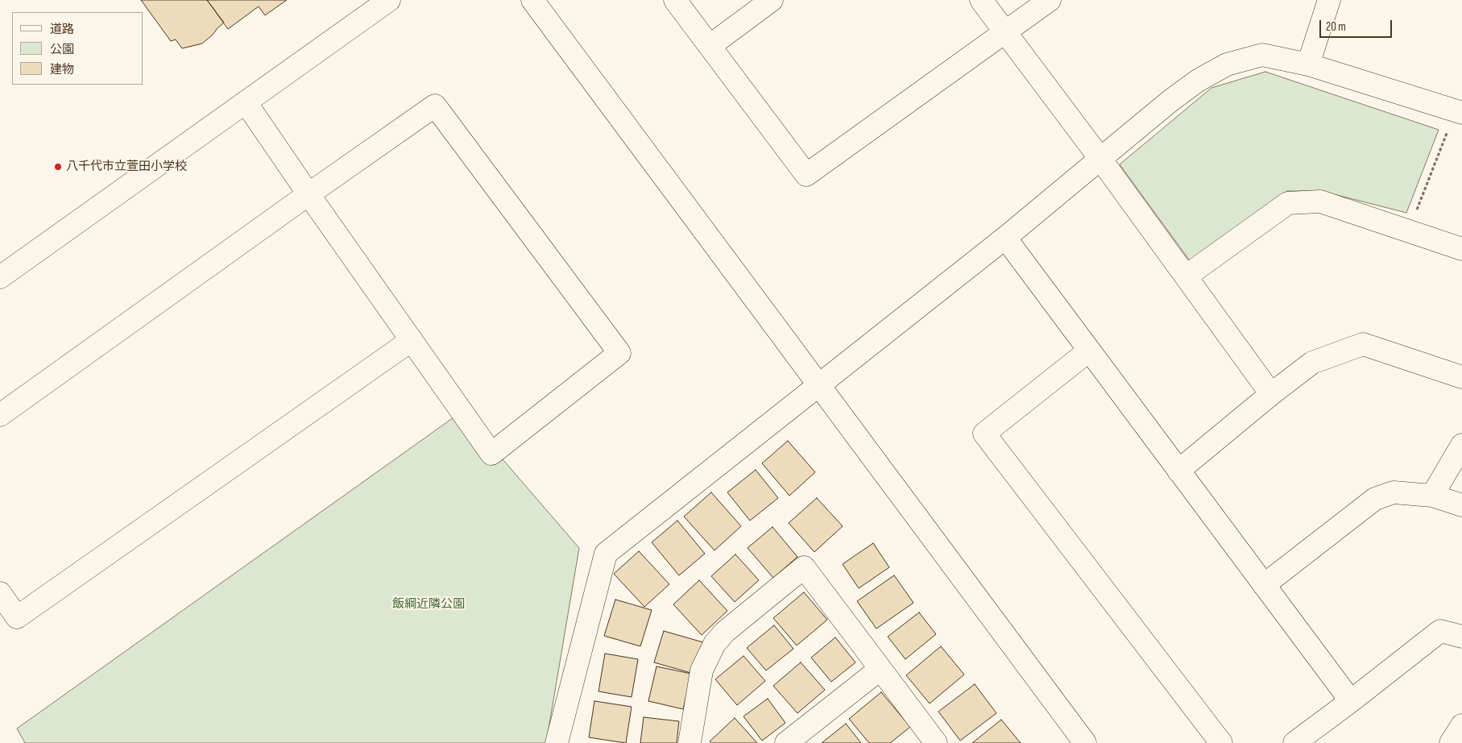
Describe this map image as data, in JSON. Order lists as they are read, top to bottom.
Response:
{
  "parks": ["飯綱近隣公園"],
  "places": ["八千代市立萱田小学校"],
  "legend": ["道路", "公園", "建物"],
  "scale_bar": "20 m"
}
